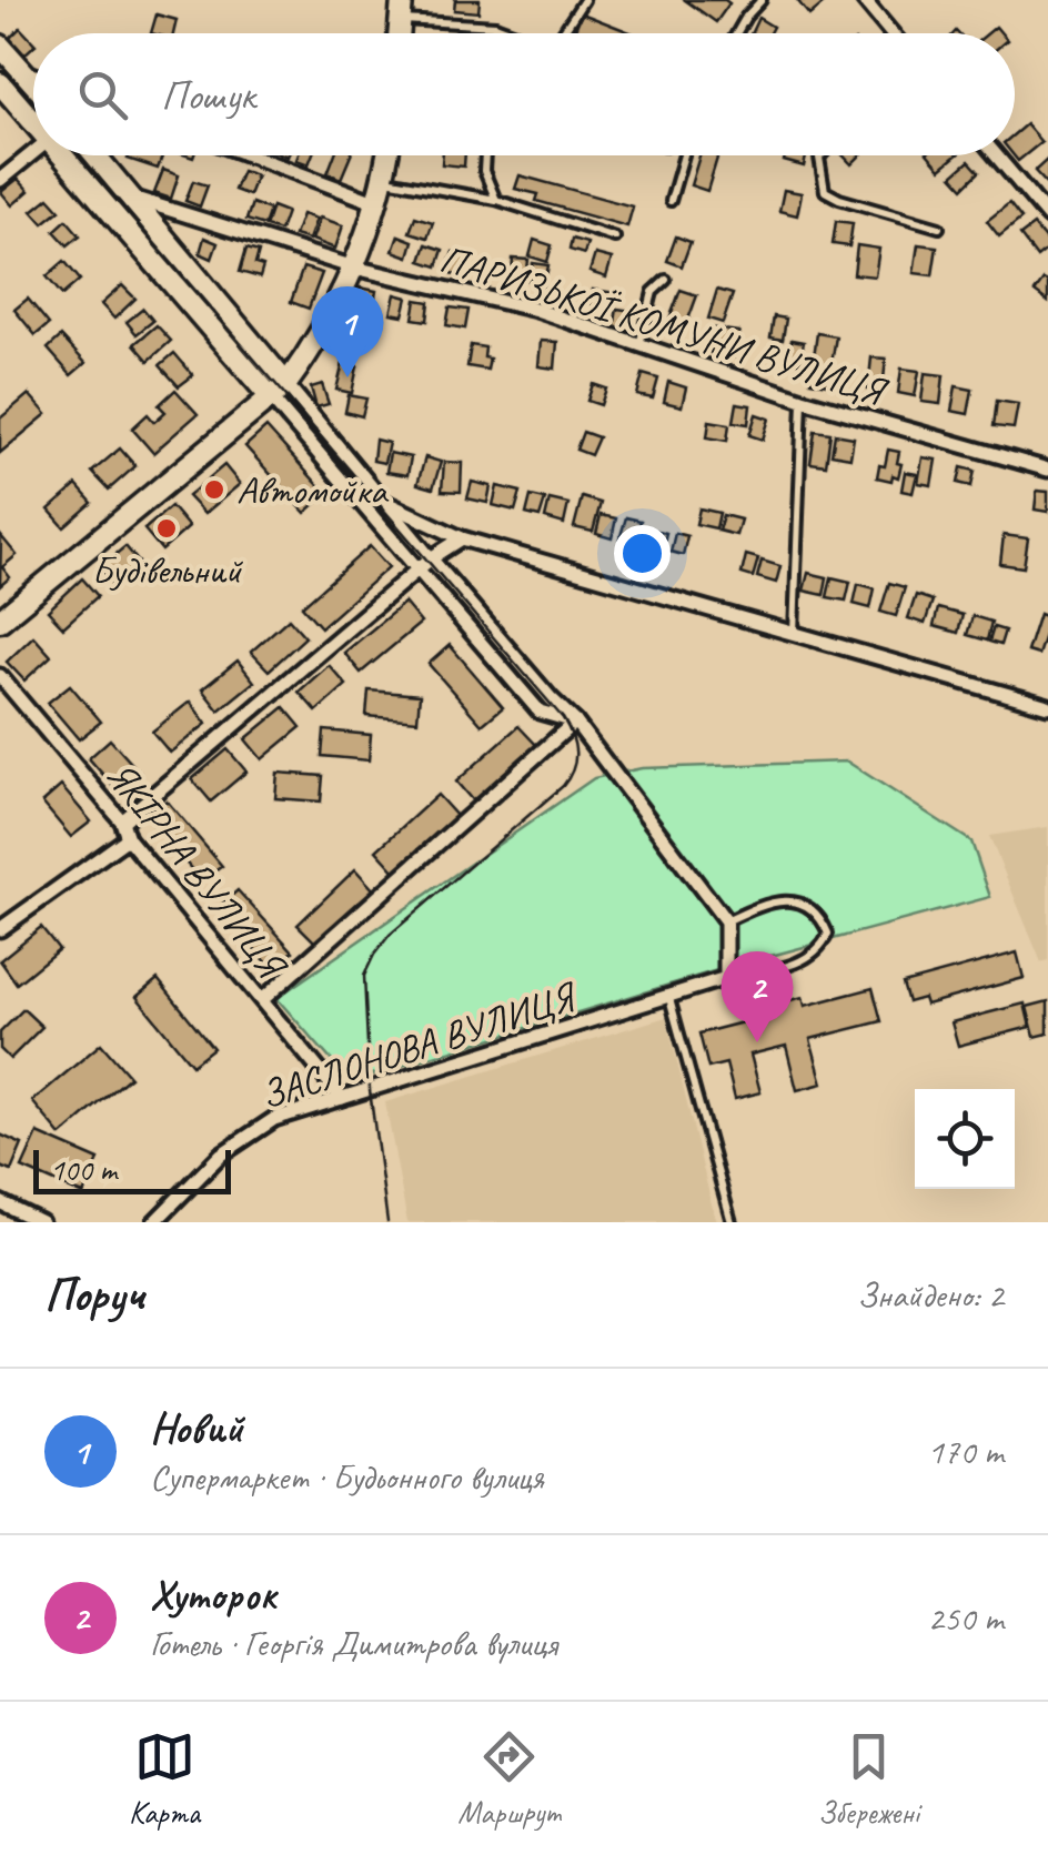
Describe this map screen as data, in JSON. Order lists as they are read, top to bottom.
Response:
{
  "streets": {
    "street": ["ПАРИЗЬКОЇ КОМУНИ ВУЛИЦЯ", "ЯКІРНА ВУЛИЦЯ", "ЗАСЛОНОВА ВУЛИЦЯ"]
  },
  "crossings": [
    ["ЯКІРНА ВУЛИЦЯ", "ЗАСЛОНОВА ВУЛИЦЯ"]
  ],
  "places": ["Автомойка", "Будівельний"],
  "scale_bar": "100 m",
  "page": {
    "search": "Пошук",
    "pins": ["1", "2"],
    "scale": "100 m",
    "heading": ["Поруч", "Знайдено: 2"],
    "list": [
      {
        "mark": "1",
        "name": "Новий",
        "note": "Супермаркет · Будьонного вулиця",
        "value": "170 m"
      },
      {
        "mark": "2",
        "name": "Хуторок",
        "note": "Готель · Георгія Димитрова вулиця",
        "value": "250 m"
      }
    ],
    "nav": ["Карта", "Маршрут", "Збережені"]
  }
}
